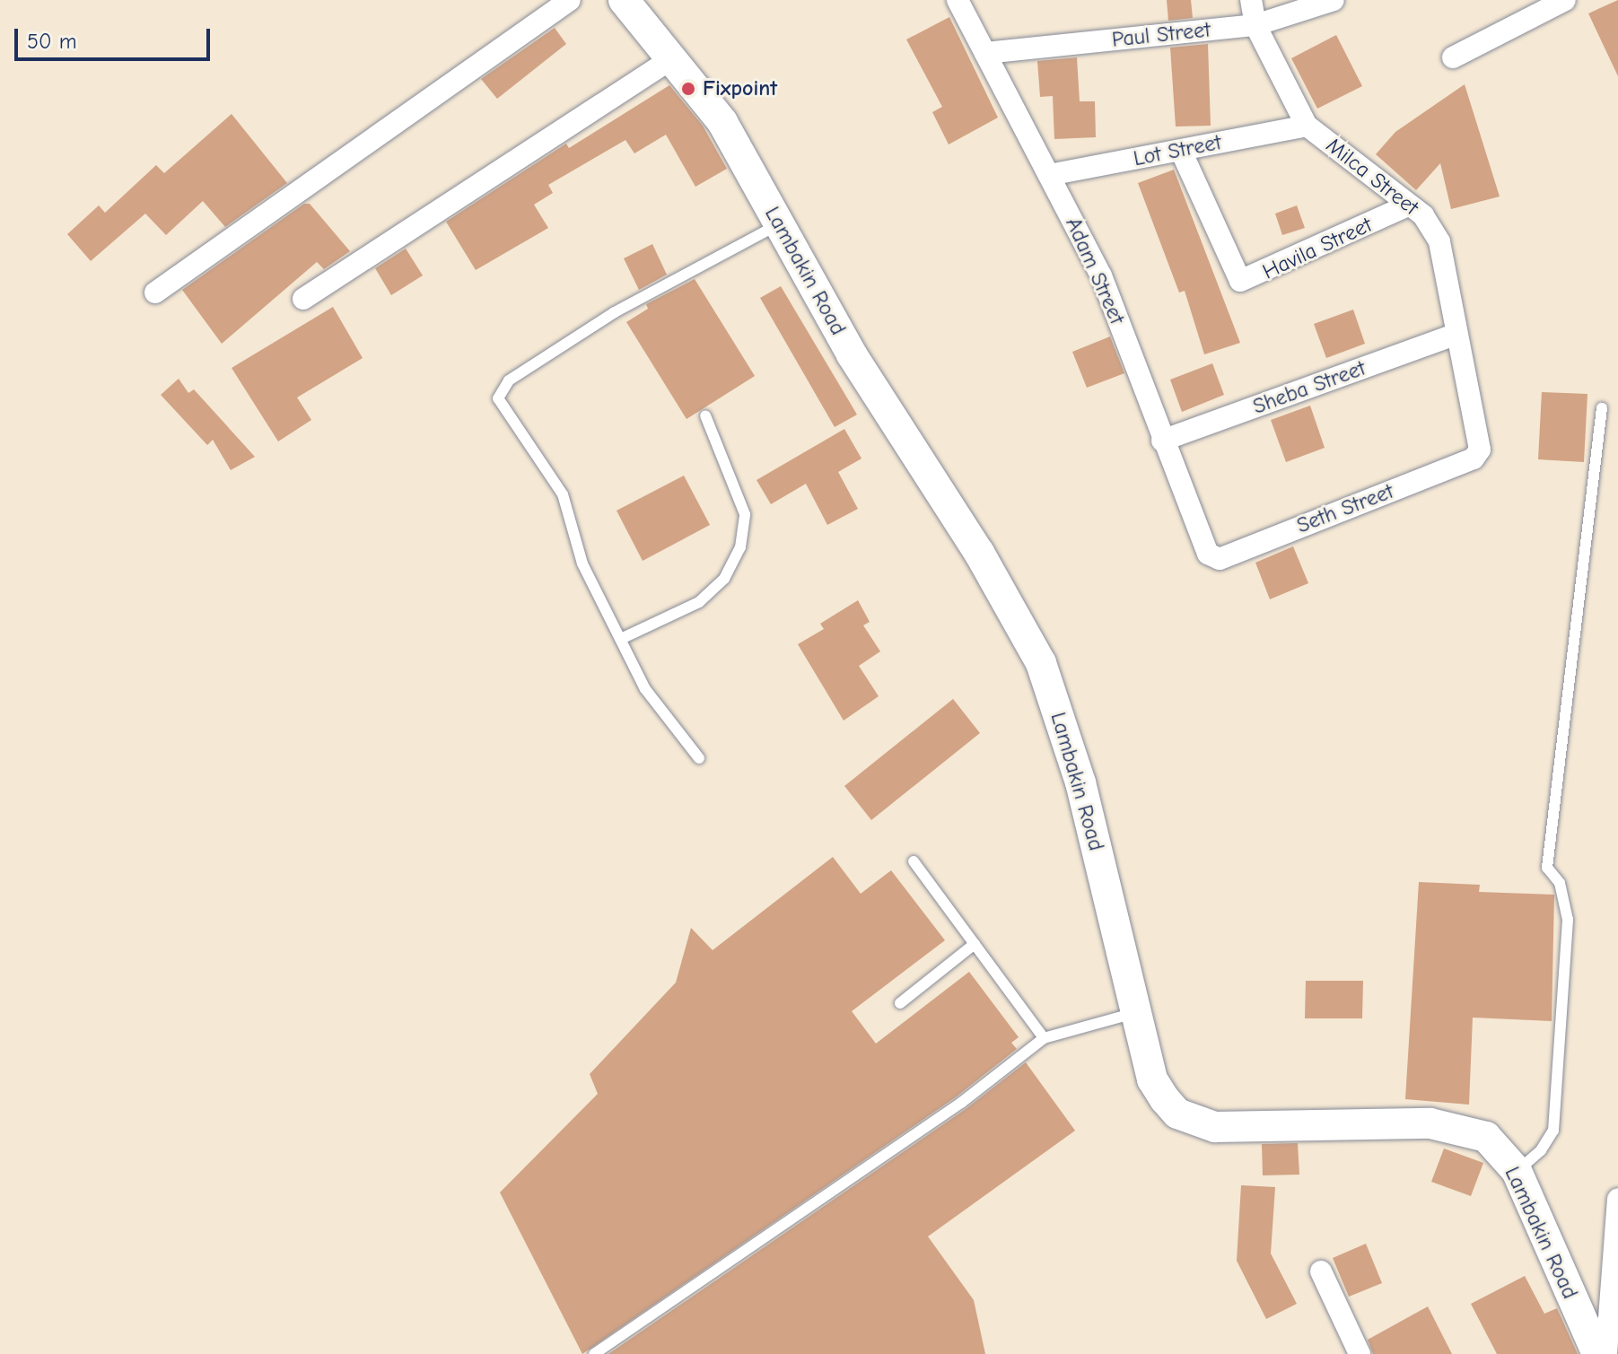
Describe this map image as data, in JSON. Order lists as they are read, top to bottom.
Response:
{
  "streets": {
    "main road": ["Lambakin Road"],
    "street": [
      "Paul Street",
      "Lot Street",
      "Milca Street",
      "Havila Street",
      "Adam Street",
      "Sheba Street",
      "Seth Street"
    ]
  },
  "crossings": [
    ["Paul Street", "Milca Street"],
    ["Paul Street", "Adam Street"],
    ["Lot Street", "Milca Street"],
    ["Lot Street", "Havila Street"],
    ["Lot Street", "Adam Street"],
    ["Milca Street", "Havila Street"],
    ["Milca Street", "Sheba Street"],
    ["Milca Street", "Seth Street"],
    ["Adam Street", "Sheba Street"],
    ["Adam Street", "Seth Street"]
  ],
  "places": ["Fixpoint"],
  "scale_bar": "50 m"
}
